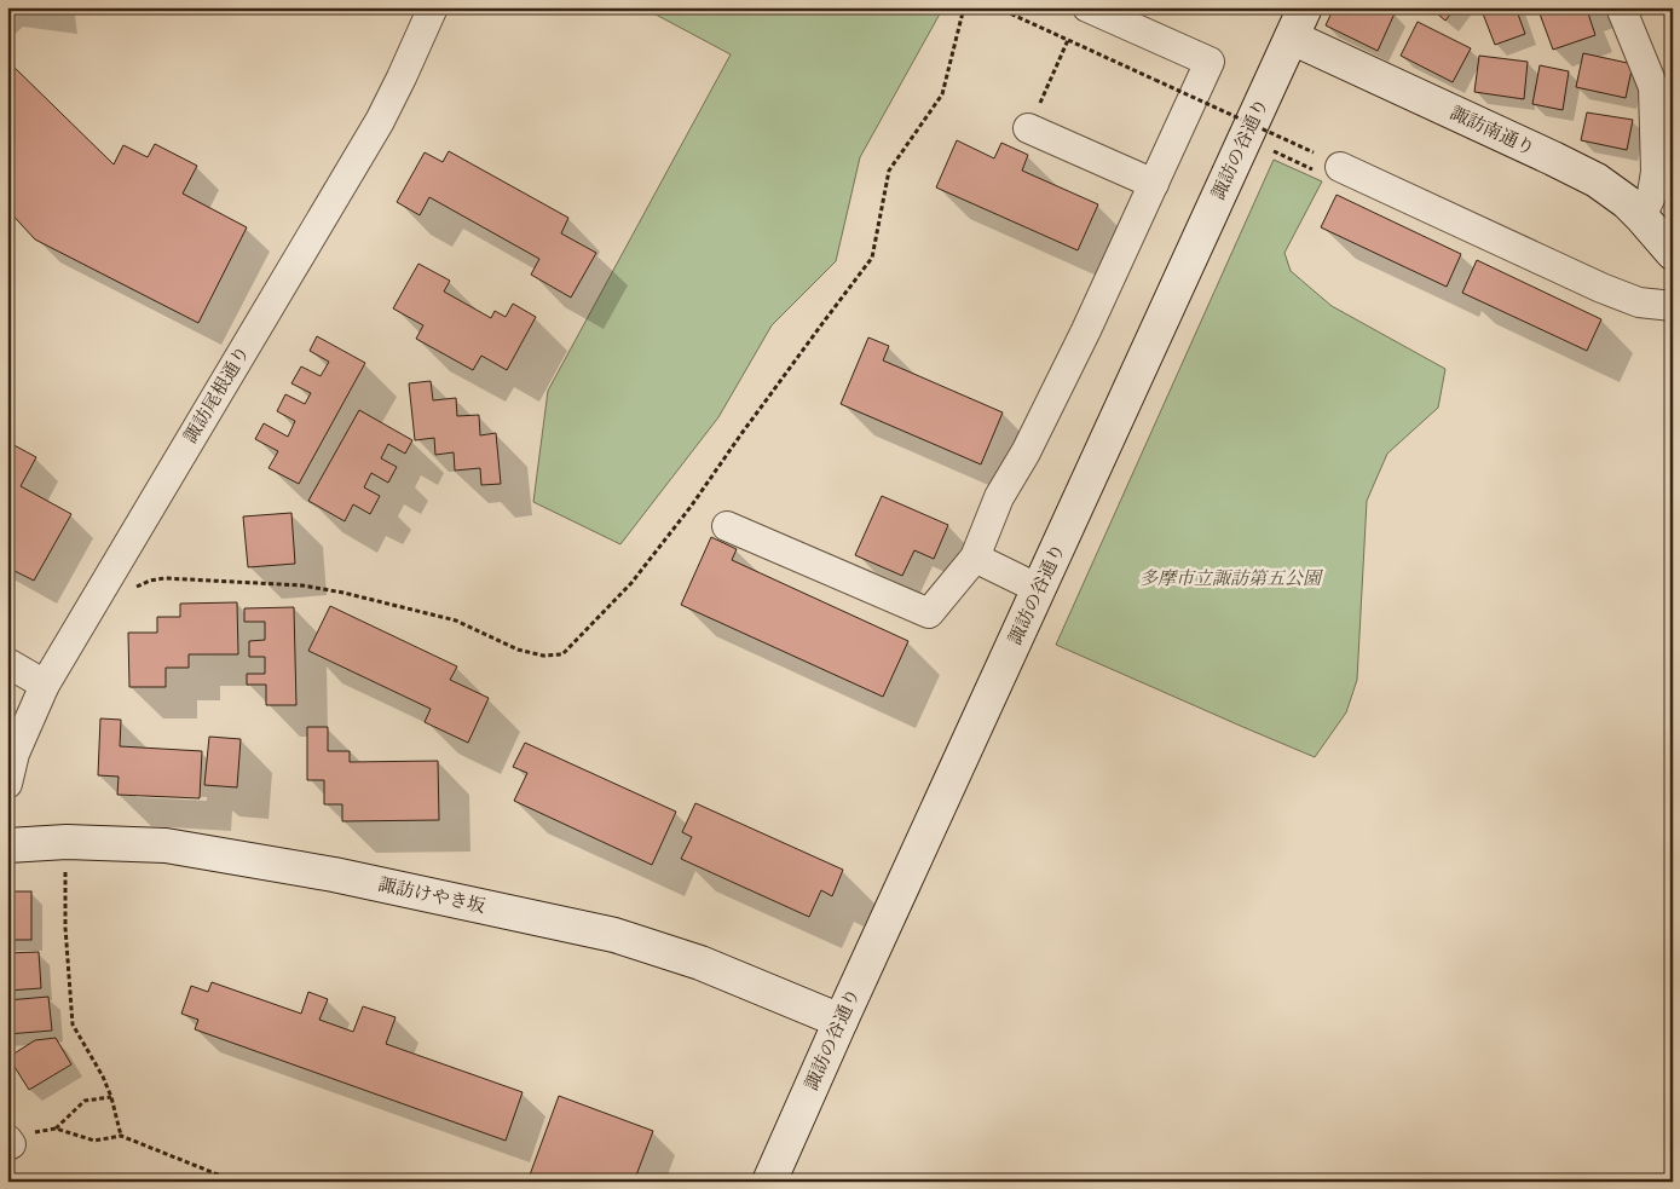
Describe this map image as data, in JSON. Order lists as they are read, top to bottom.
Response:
{
  "streets": {
    "street": [
      "諏訪南通り",
      "諏訪の谷通り",
      "諏訪尾根通り",
      "諏訪けやき坂"
    ]
  },
  "crossings": [
    ["諏訪南通り", "諏訪の谷通り"],
    ["諏訪の谷通り", "諏訪けやき坂"]
  ],
  "parks": ["多摩市立諏訪第五公園"]
}
